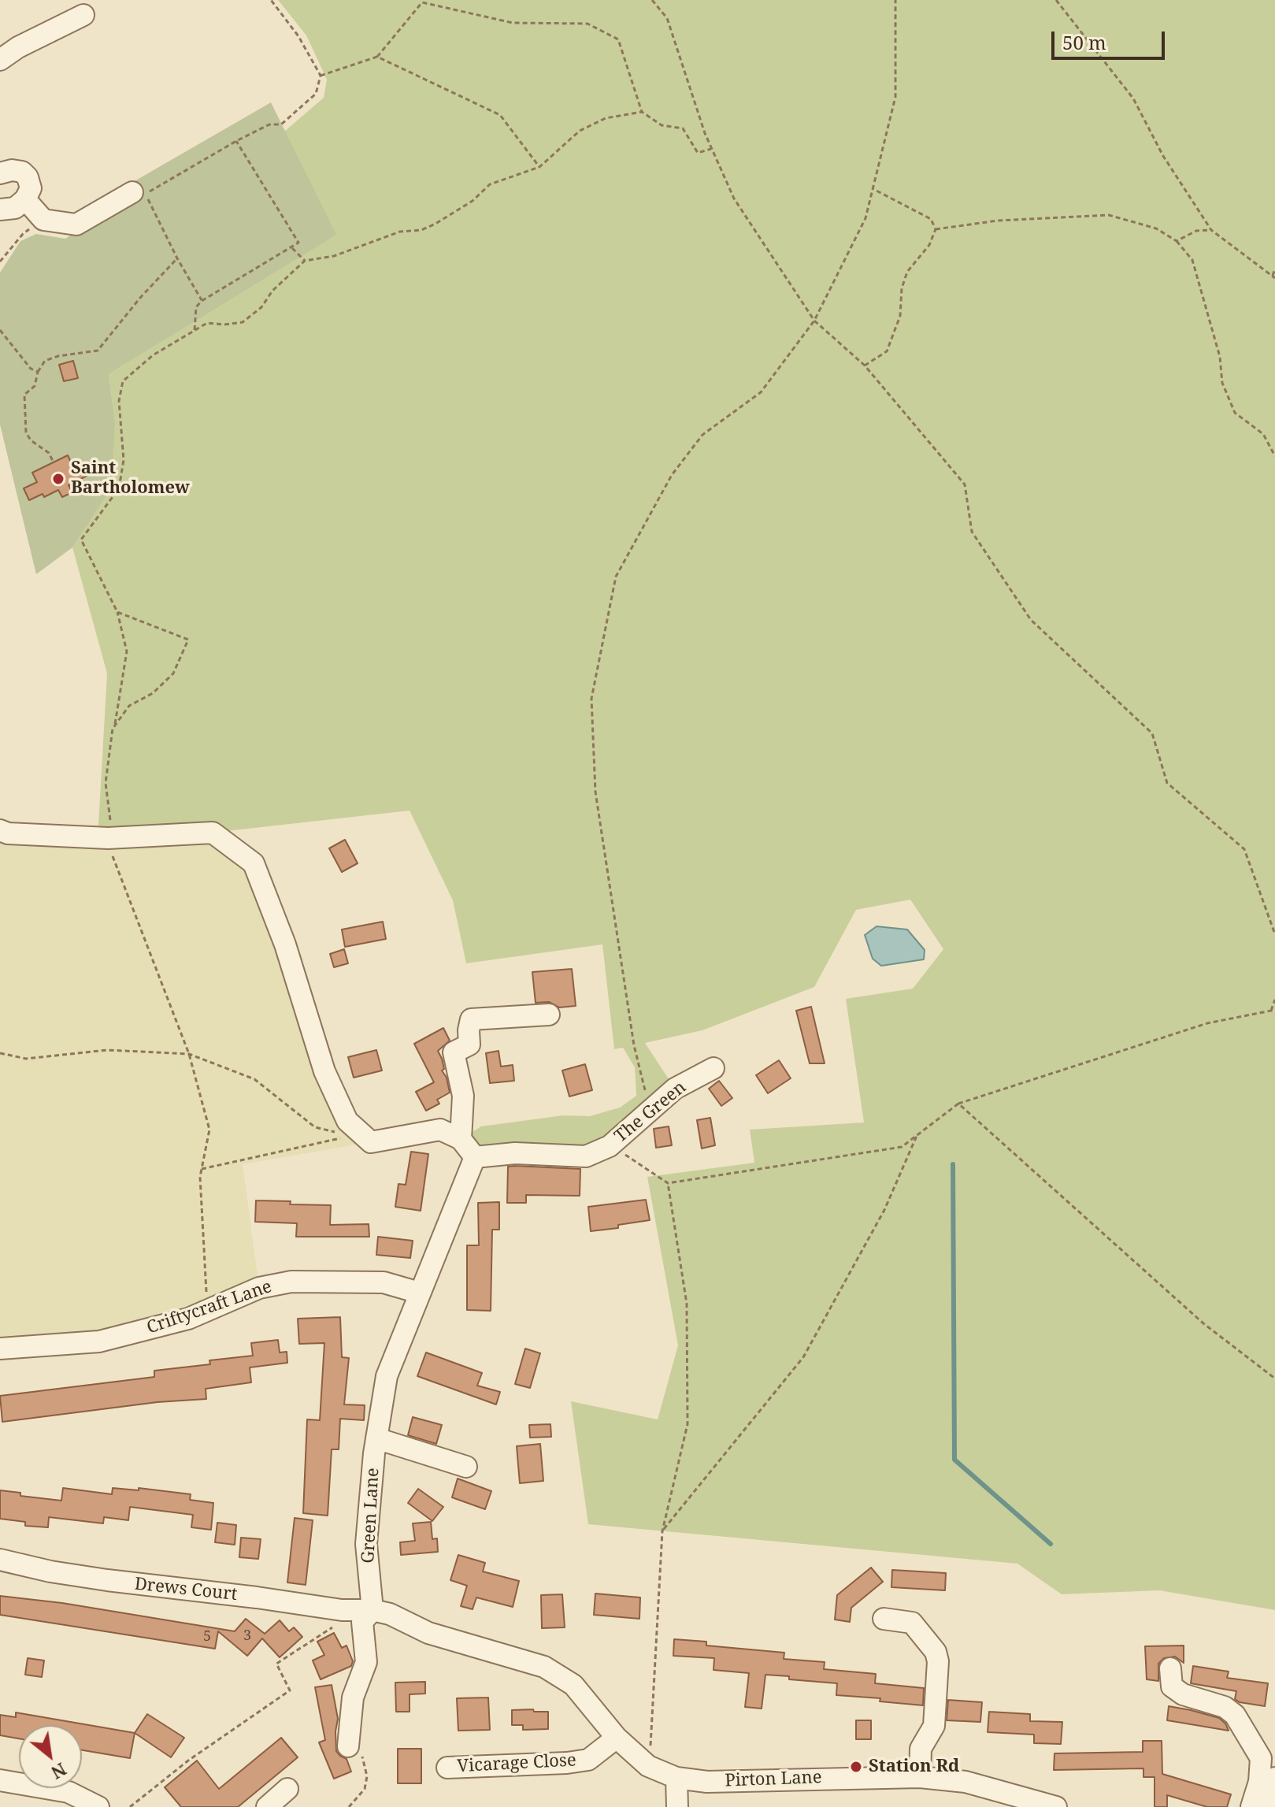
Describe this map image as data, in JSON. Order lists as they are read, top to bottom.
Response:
{
  "streets": {
    "street": [
      "The Green",
      "Criftycraft Lane",
      "Green Lane",
      "Drews Court",
      "Vicarage Close",
      "Pirton Lane"
    ]
  },
  "crossings": [
    ["The Green", "Green Lane"],
    ["Criftycraft Lane", "Green Lane"],
    ["Green Lane", "Drews Court"]
  ],
  "places": ["Saint Bartholomew", "Station Rd"],
  "house_numbers": ["3", "5"],
  "scale_bar": "50 m",
  "north": "bottom right"
}
